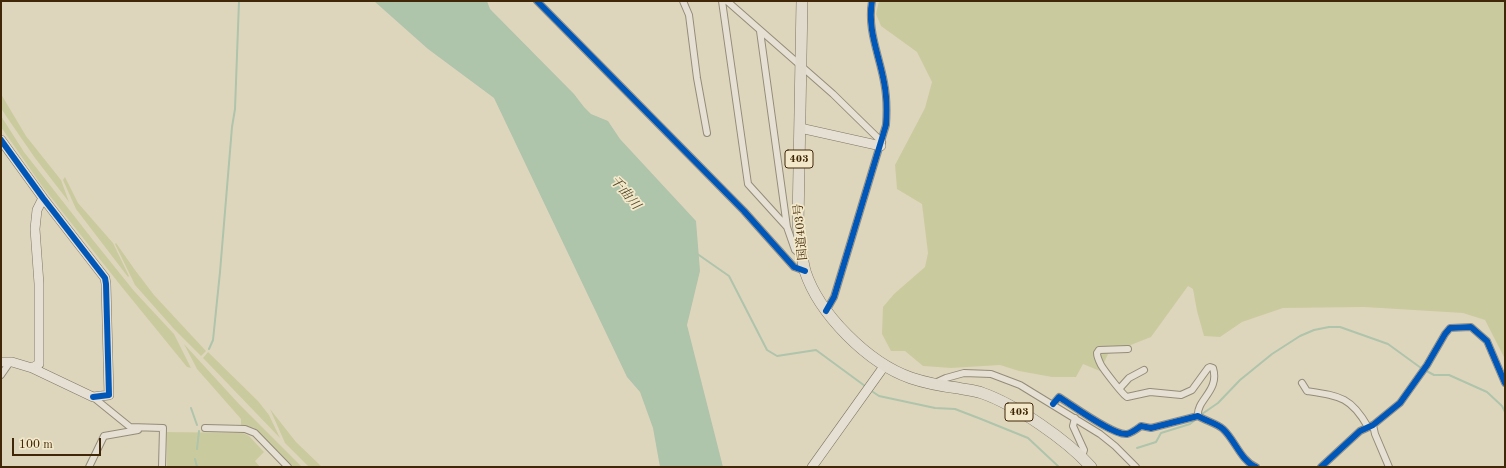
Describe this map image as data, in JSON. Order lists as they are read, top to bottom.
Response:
{
  "streets": {
    "highway": ["403", "国道403号"]
  },
  "water": ["千曲川"],
  "scale_bar": "100 m"
}
